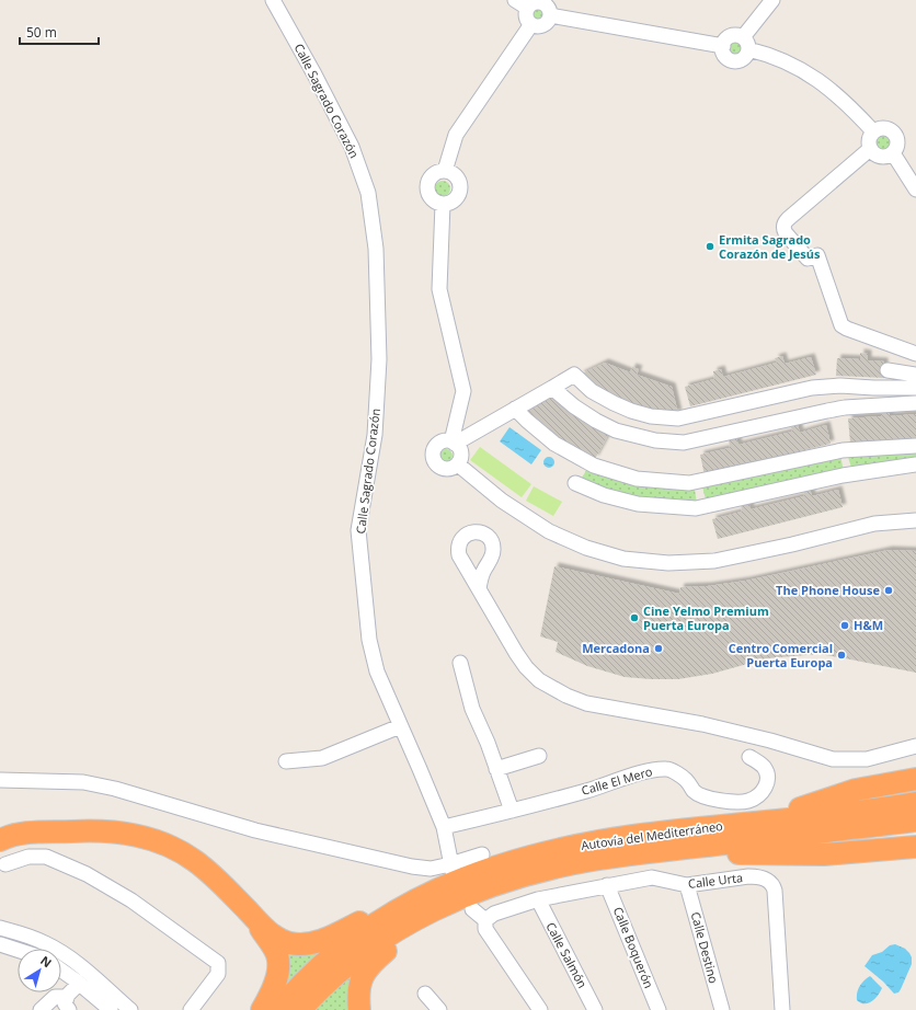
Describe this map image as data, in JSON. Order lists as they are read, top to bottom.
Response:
{
  "streets": {
    "highway": ["Autovía del Mediterráneo"],
    "street": [
      "Calle Sagrado Corazón",
      "Calle El Mero",
      "Calle Urta",
      "Calle Boquerón",
      "Calle Destino",
      "Calle Salmón"
    ]
  },
  "crossings": [
    ["Calle Sagrado Corazón", "Calle El Mero"],
    ["Calle Urta", "Calle Boquerón"],
    ["Calle Urta", "Calle Destino"],
    ["Calle Urta", "Calle Salmón"]
  ],
  "places": [
    "Ermita Sagrado Corazón de Jesús",
    "The Phone House",
    "Cine Yelmo Premium Puerta Europa",
    "H&M",
    "Mercadona",
    "Centro Comercial Puerta Europa"
  ],
  "scale_bar": "50 m",
  "north": "top right"
}
